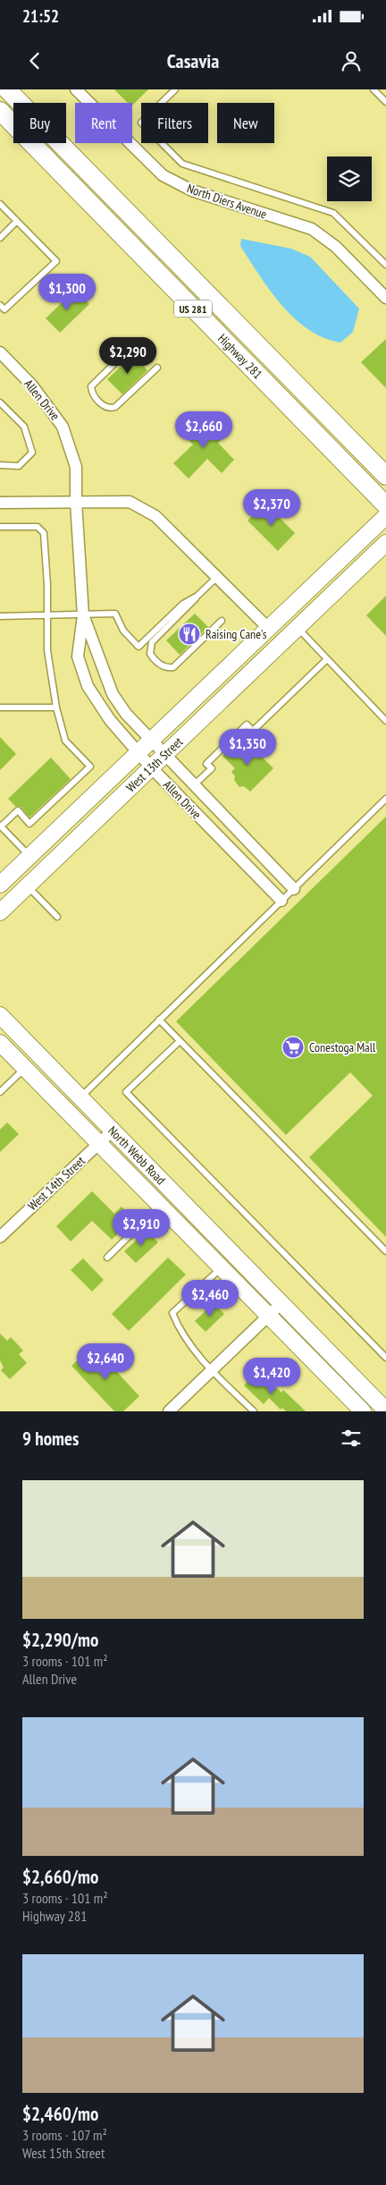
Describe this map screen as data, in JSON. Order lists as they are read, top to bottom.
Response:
{
  "streets": {
    "highway": ["US 281", "Highway 281"],
    "main road": ["West 13th Street", "North Webb Road"],
    "street": ["North Diers Avenue", "Allen Drive", "West 14th Street"]
  },
  "crossings": [
    ["Allen Drive", "West 13th Street"],
    ["North Webb Road", "West 14th Street"]
  ],
  "places": {
    "restaurant": ["Raising Cane's"],
    "supermarket": ["Conestoga Mall"]
  },
  "page": {
    "status": "21:52",
    "header": "Casavia",
    "chip": [
      "Buy",
      "Rent",
      "Filters",
      "New"
    ],
    "price": [
      "$1,300",
      "$2,290",
      "$2,660",
      "$2,370",
      "$1,350",
      "$2,910",
      "$2,460",
      "$2,640",
      "$1,420"
    ],
    "heading": "9 homes",
    "list": [
      {
        "name": "$2,290/mo",
        "note": "3 rooms · 101 m² · Allen Drive"
      },
      {
        "name": "$2,660/mo",
        "note": "3 rooms · 101 m² · Highway 281"
      },
      {
        "name": "$2,460/mo",
        "note": "3 rooms · 107 m² · West 15th Street"
      }
    ]
  }
}
